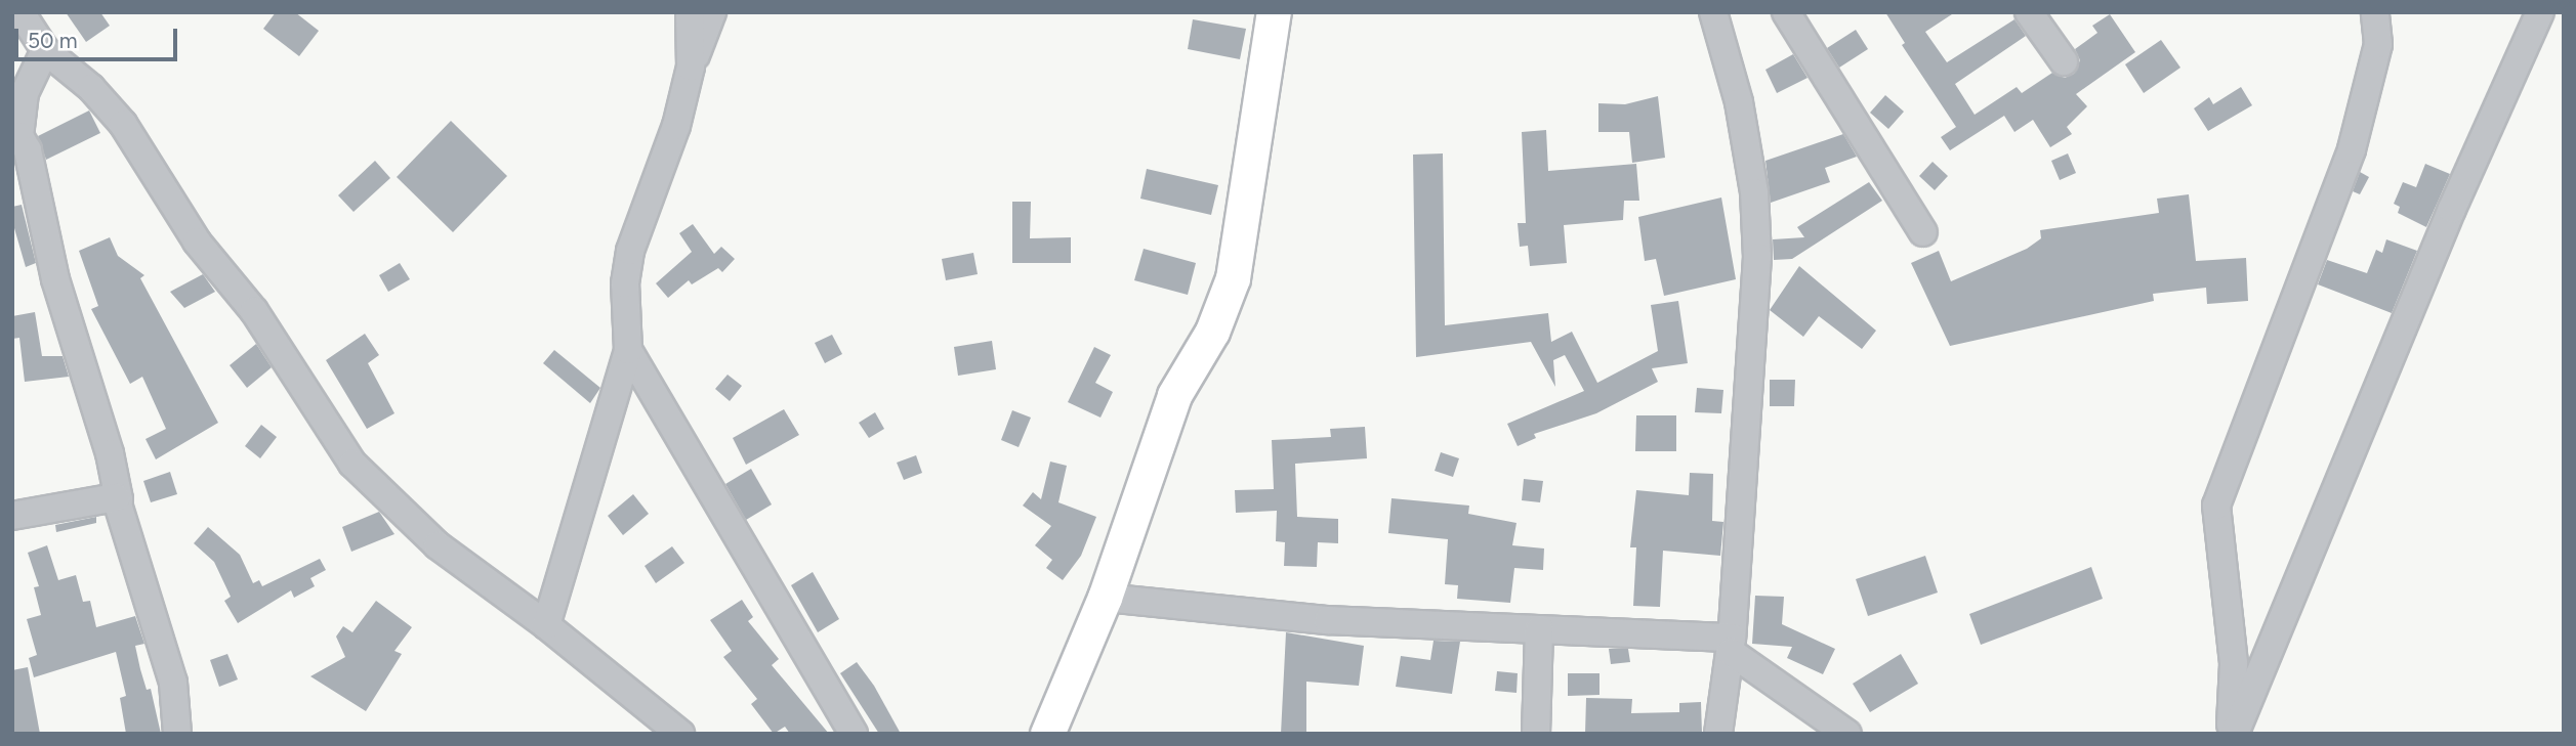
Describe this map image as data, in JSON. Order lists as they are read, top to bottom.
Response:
{
  "scale_bar": "50 m"
}
